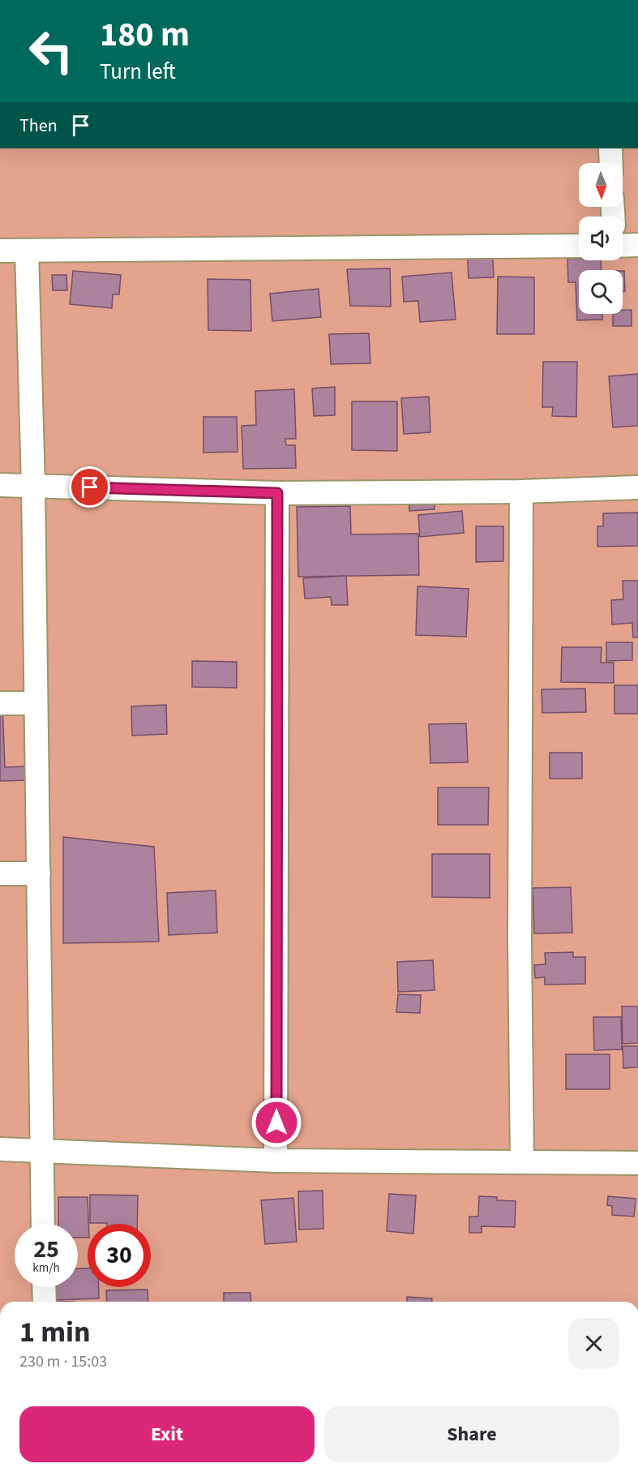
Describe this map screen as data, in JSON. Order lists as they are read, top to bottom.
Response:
{
  "north": "bottom",
  "page": {
    "turn": ["180 m", "Turn left"],
    "then": "Then",
    "speed": "25 km/h",
    "limit": "30",
    "heading": ["1 min", "230 m · 15:03"],
    "buttons": ["Exit", "Share"]
  }
}
